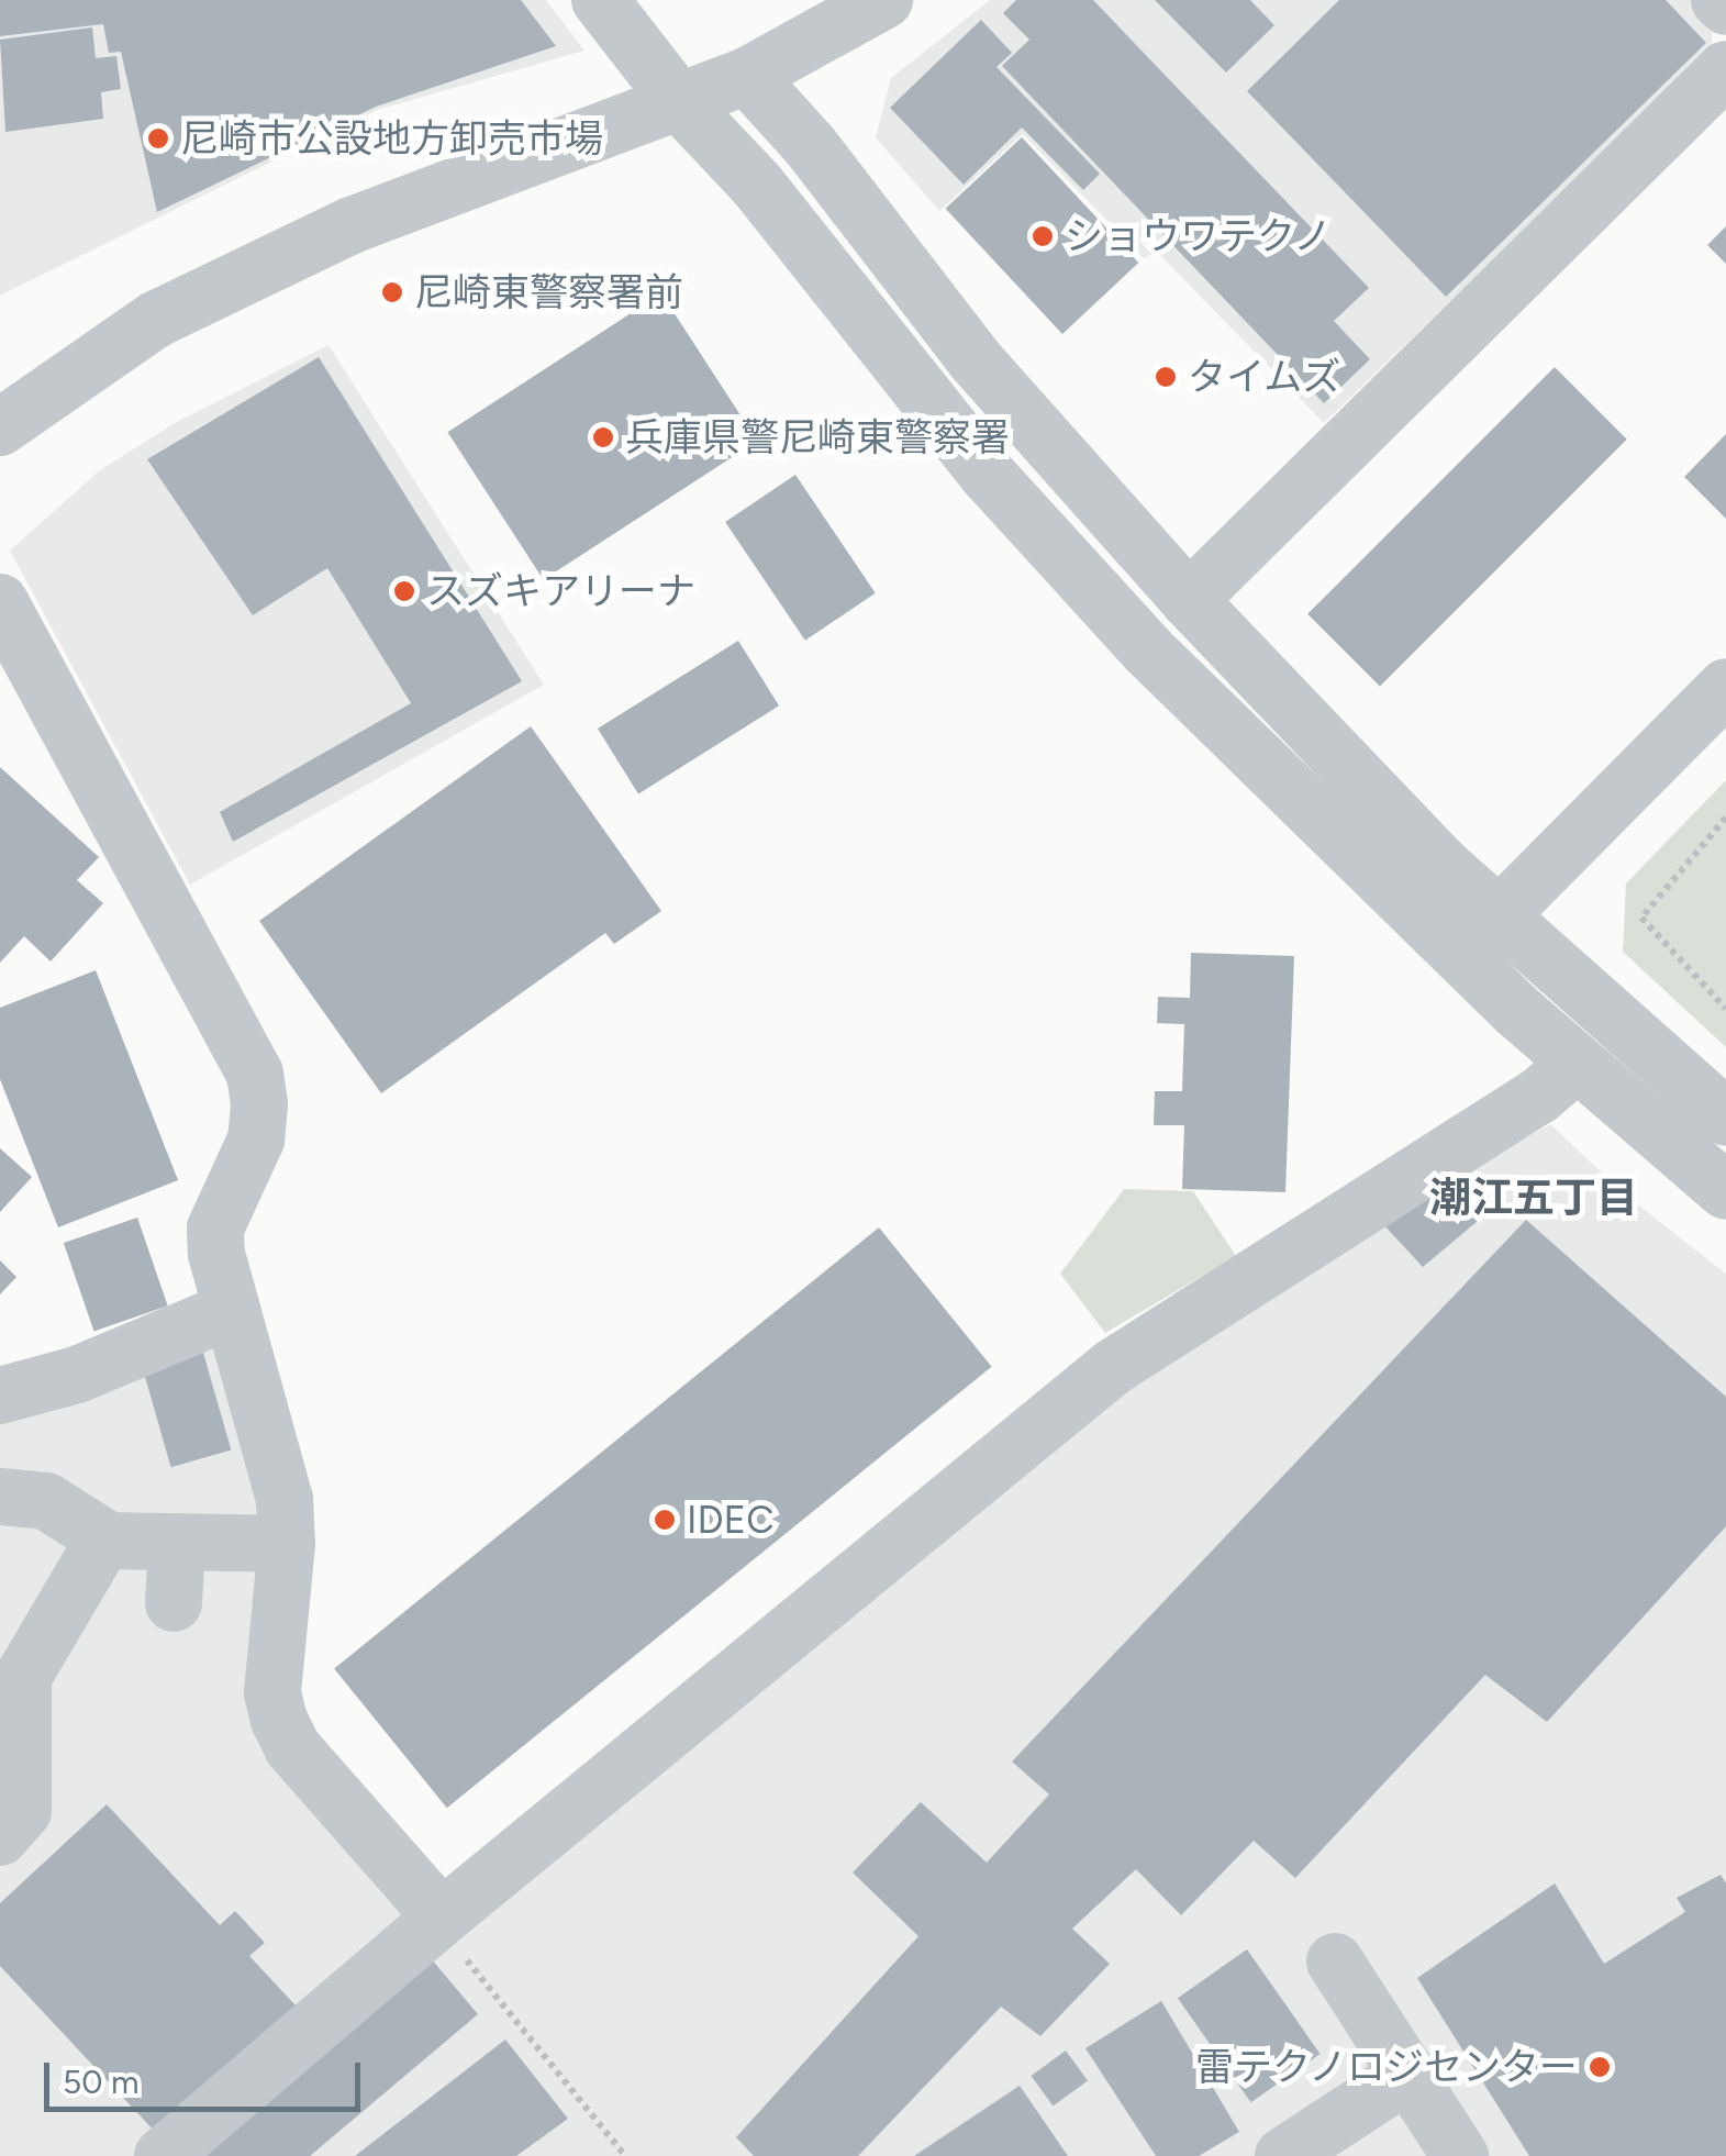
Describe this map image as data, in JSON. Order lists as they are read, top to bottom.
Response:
{
  "districts": ["潮江五丁目"],
  "places": [
    "尼崎市公設地方卸売市場",
    "ショウワテクノ",
    "尼崎東警察署前",
    "タイムズ",
    "兵庫県警尼崎東警察署",
    "スズキアリーナ",
    "IDEC",
    "雷テクノロジセンター"
  ],
  "scale_bar": "50 m"
}
